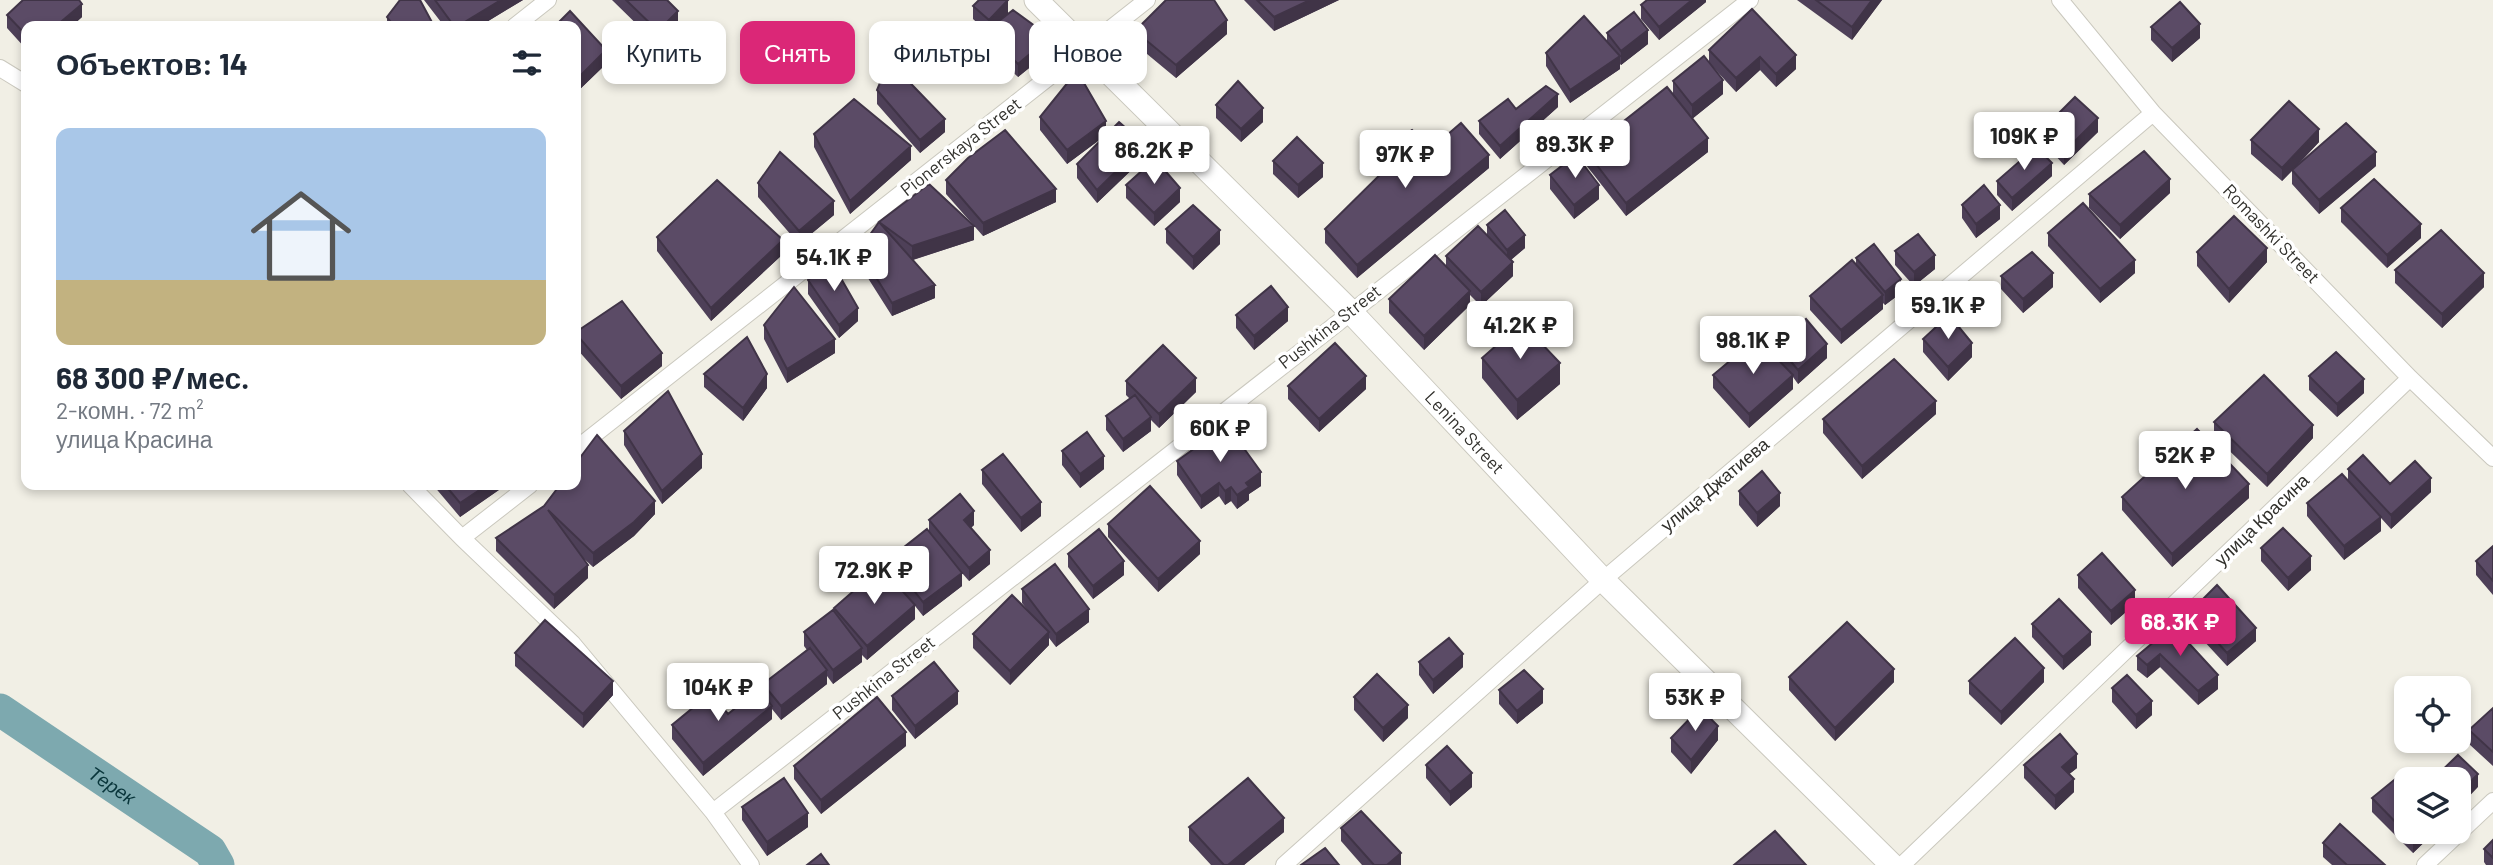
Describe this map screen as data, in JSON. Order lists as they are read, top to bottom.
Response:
{
  "streets": {
    "street": [
      "Pionerskaya Street",
      "Romashki Street",
      "Pushkina Street",
      "Lenina Street",
      "улица Джатиева",
      "улица Красина"
    ]
  },
  "crossings": [
    ["Romashki Street", "улица Джатиева"],
    ["Romashki Street", "улица Красина"],
    ["Pushkina Street", "Lenina Street"],
    ["Lenina Street", "улица Джатиева"]
  ],
  "water": ["Терек"],
  "page": {
    "chip": [
      "Купить",
      "Снять",
      "Фильтры",
      "Новое"
    ],
    "heading": "Объектов: 14",
    "list": [
      {
        "name": "68 300 ₽/мес.",
        "note": "2-комн. · 72 m² · улица Красина"
      }
    ],
    "price": [
      "109K ₽",
      "89.3K ₽",
      "86.2K ₽",
      "97K ₽",
      "54.1K ₽",
      "59.1K ₽",
      "41.2K ₽",
      "98.1K ₽",
      "60K ₽",
      "52K ₽",
      "72.9K ₽",
      "68.3K ₽",
      "104K ₽",
      "53K ₽"
    ]
  }
}
